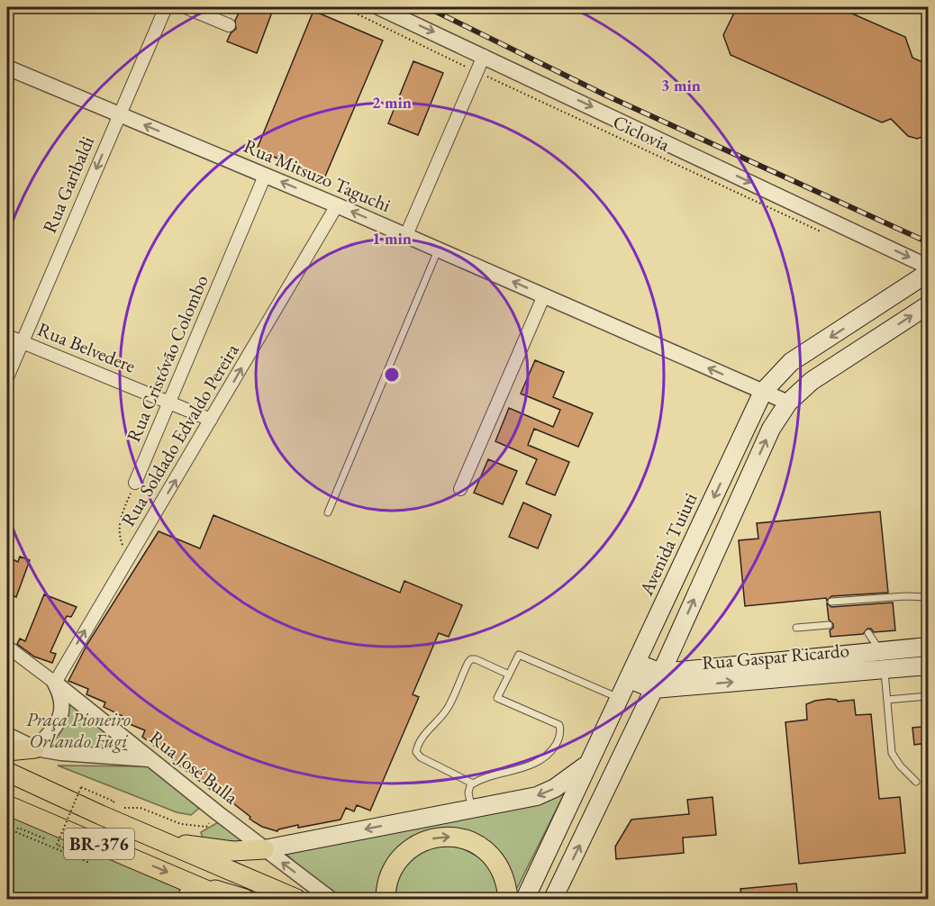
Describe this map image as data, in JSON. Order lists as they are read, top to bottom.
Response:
{
  "streets": {
    "main road": ["Avenida Tuiuti", "Rua Gaspar Ricardo", "BR-376"],
    "street": [
      "Rua Mitsuzo Taguchi",
      "Rua Garibaldi",
      "Rua Belvedere",
      "Rua Cristóvão Colombo",
      "Rua Soldado Edvaldo Pereira",
      "Rua José Bulla"
    ],
    "path": ["Ciclovia"]
  },
  "crossings": [
    ["Rua Mitsuzo Taguchi", "Rua Garibaldi"],
    ["Rua Mitsuzo Taguchi", "Rua Cristóvão Colombo"],
    ["Rua Mitsuzo Taguchi", "Rua Soldado Edvaldo Pereira"],
    ["Rua Mitsuzo Taguchi", "Avenida Tuiuti"],
    ["Rua Garibaldi", "Rua Belvedere"],
    ["Rua Belvedere", "Rua Cristóvão Colombo"],
    ["Rua Belvedere", "Rua Soldado Edvaldo Pereira"],
    ["Rua Soldado Edvaldo Pereira", "Rua José Bulla"],
    ["Avenida Tuiuti", "Rua Gaspar Ricardo"]
  ],
  "one_way": ["Rua Mitsuzo Taguchi", "Rua Garibaldi", "Rua Soldado Edvaldo Pereira"],
  "parks": ["Praça Pioneiro Orlando Fugi"],
  "rings": ["3 min", "2 min", "1 min"]
}
